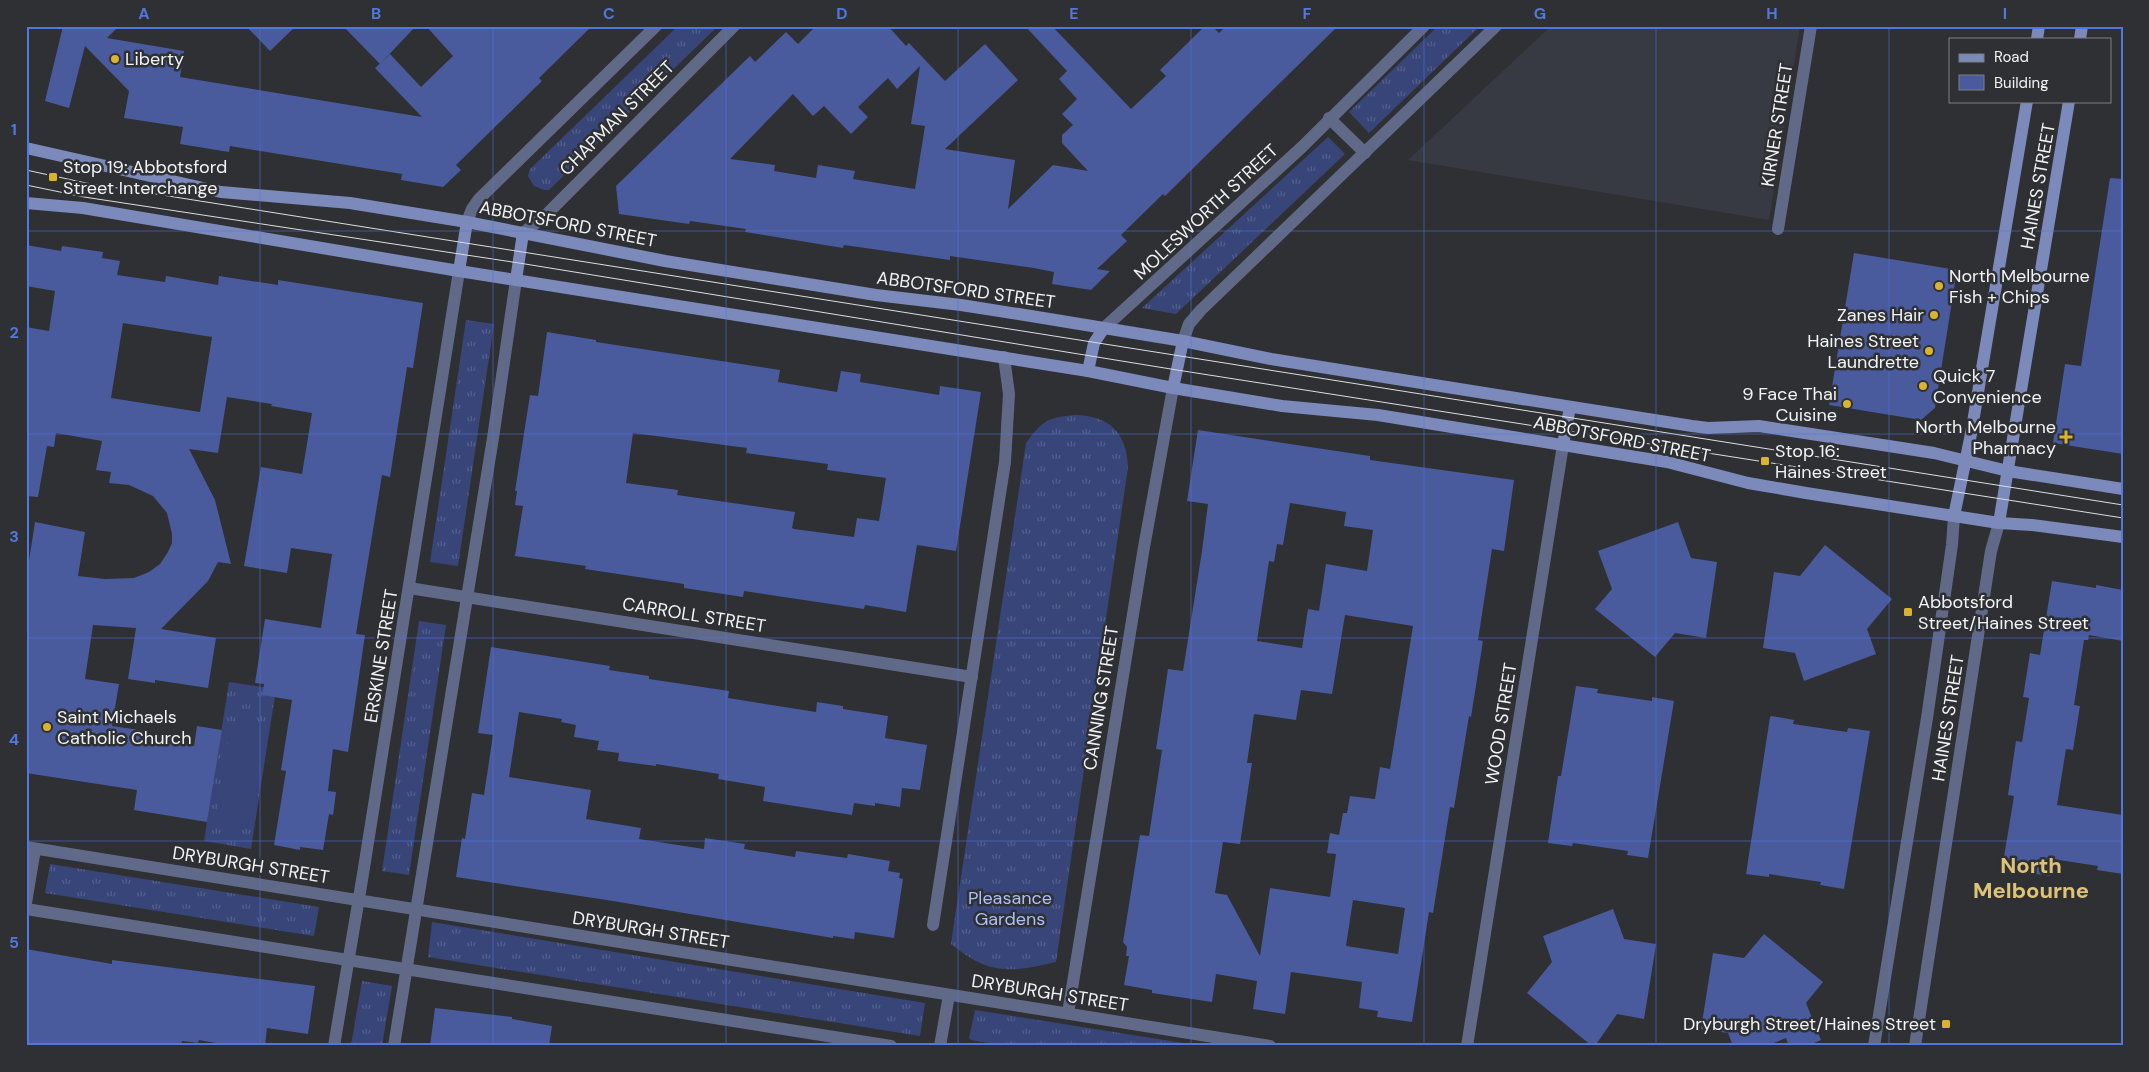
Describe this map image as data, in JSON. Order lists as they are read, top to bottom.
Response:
{
  "streets": {
    "street": [
      "CHAPMAN STREET",
      "KIRNER STREET",
      "HAINES STREET",
      "MOLESWORTH STREET",
      "ABBOTSFORD STREET",
      "CARROLL STREET",
      "ERSKINE STREET",
      "CANNING STREET",
      "WOOD STREET",
      "DRYBURGH STREET"
    ]
  },
  "crossings": [
    ["CHAPMAN STREET", "ABBOTSFORD STREET"],
    ["HAINES STREET", "ABBOTSFORD STREET"],
    ["MOLESWORTH STREET", "ABBOTSFORD STREET"],
    ["ABBOTSFORD STREET", "ERSKINE STREET"],
    ["ABBOTSFORD STREET", "CANNING STREET"],
    ["ABBOTSFORD STREET", "WOOD STREET"],
    ["CARROLL STREET", "ERSKINE STREET"],
    ["ERSKINE STREET", "DRYBURGH STREET"],
    ["CANNING STREET", "DRYBURGH STREET"]
  ],
  "districts": ["North Melbourne"],
  "parks": ["Pleasance Gardens"],
  "places": {
    "other": [
      "Liberty",
      "North Melbourne Fish + Chips",
      "Zanes Hair",
      "Haines Street Laundrette",
      "Quick 7 Convenience",
      "9 Face Thai Cuisine",
      "Saint Michaels Catholic Church"
    ],
    "transit": [
      "Stop 19: Abbotsford Street Interchange",
      "Stop 16: Haines Street",
      "Abbotsford Street/Haines Street",
      "Dryburgh Street/Haines Street"
    ],
    "health": ["North Melbourne Pharmacy"]
  },
  "legend": ["Road", "Building"],
  "grid": {
    "columns": [
      "A",
      "B",
      "C",
      "D",
      "E",
      "F",
      "G",
      "H",
      "I"
    ],
    "rows": [
      "1",
      "2",
      "3",
      "4",
      "5"
    ]
  }
}
